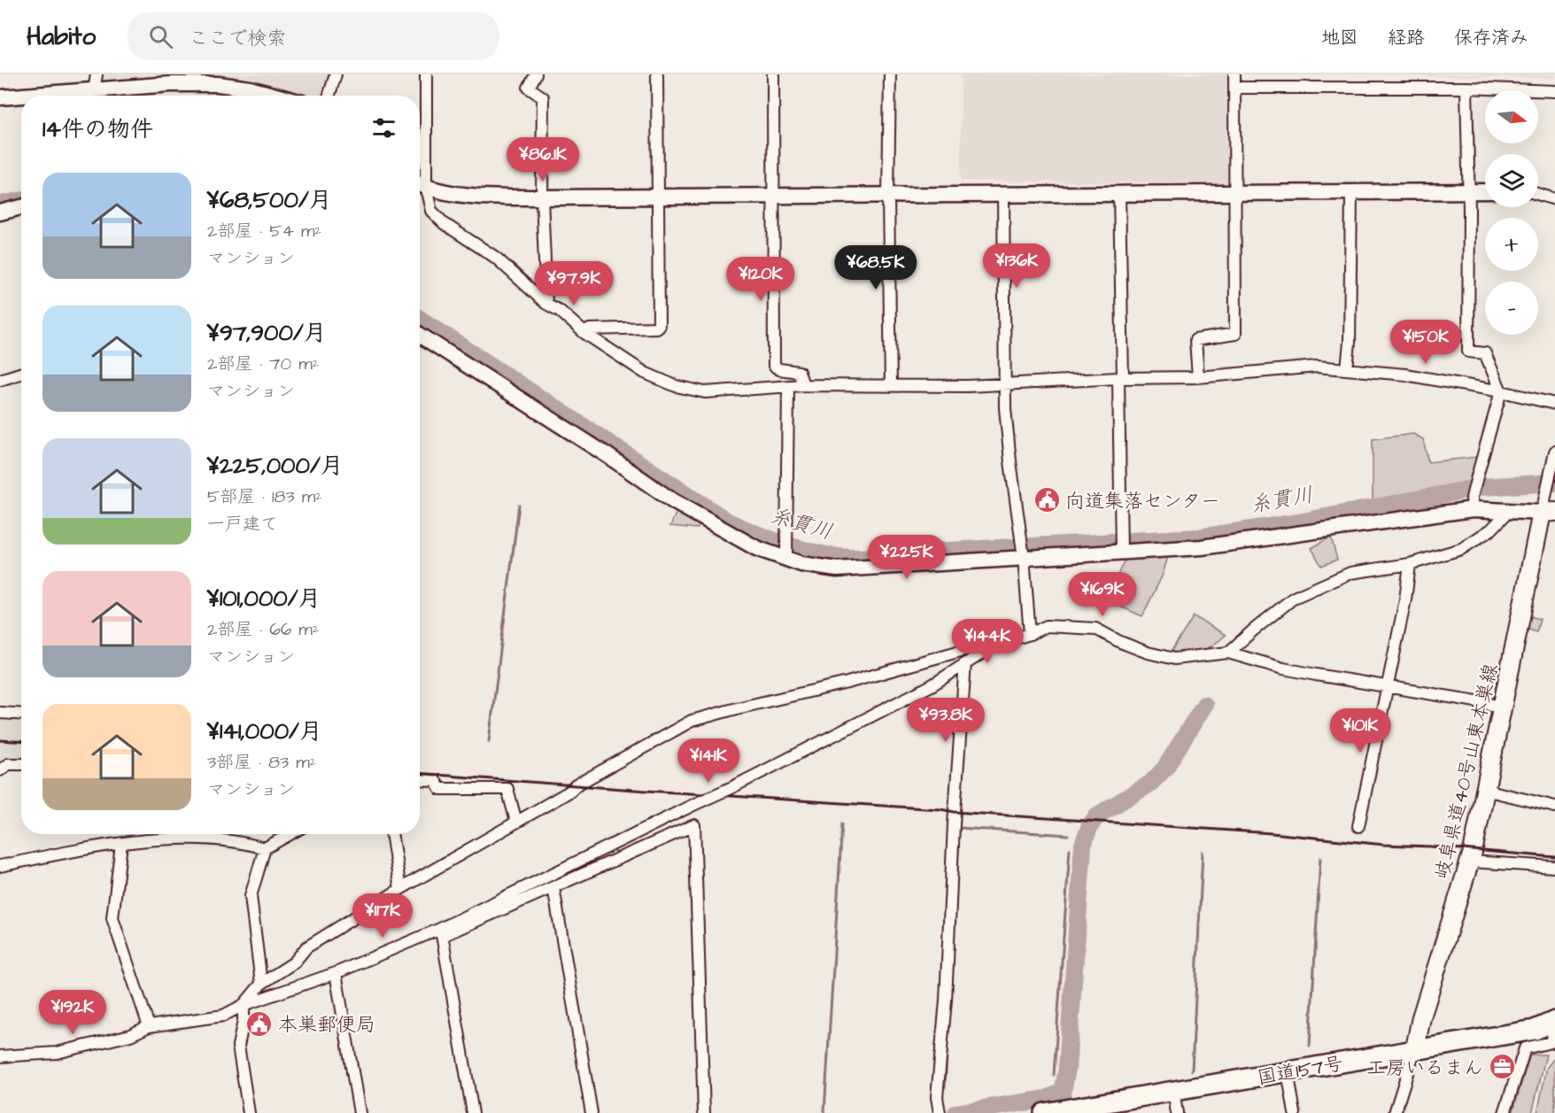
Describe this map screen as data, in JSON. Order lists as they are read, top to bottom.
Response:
{
  "streets": {
    "highway": ["国道157号"],
    "main road": ["岐阜県道40号山東本巣線"]
  },
  "crossings": [
    ["岐阜県道40号山東本巣線", "国道157号"]
  ],
  "water": ["糸貫川"],
  "places": {
    "public building": ["向道集落センター", "本巣郵便局"],
    "office": ["工房いるまん"]
  },
  "north": "right",
  "page": {
    "header": "Habito",
    "search": "ここで検索",
    "nav": ["地図", "経路", "保存済み"],
    "map_buttons": ["+", "−"],
    "heading": "14件の物件",
    "price": [
      "¥86.1K",
      "¥136K",
      "¥68.5K",
      "¥120K",
      "¥97.9K",
      "¥150K",
      "¥225K",
      "¥169K",
      "¥144K",
      "¥93.8K",
      "¥101K",
      "¥141K",
      "¥117K",
      "¥192K"
    ],
    "list": [
      {
        "name": "¥68,500/月",
        "note": "2部屋 · 54 m² · マンション"
      },
      {
        "name": "¥97,900/月",
        "note": "2部屋 · 70 m² · マンション"
      },
      {
        "name": "¥225,000/月",
        "note": "5部屋 · 183 m² · 一戸建て"
      },
      {
        "name": "¥101,000/月",
        "note": "2部屋 · 66 m² · マンション"
      },
      {
        "name": "¥141,000/月",
        "note": "3部屋 · 83 m² · マンション"
      }
    ]
  }
}
